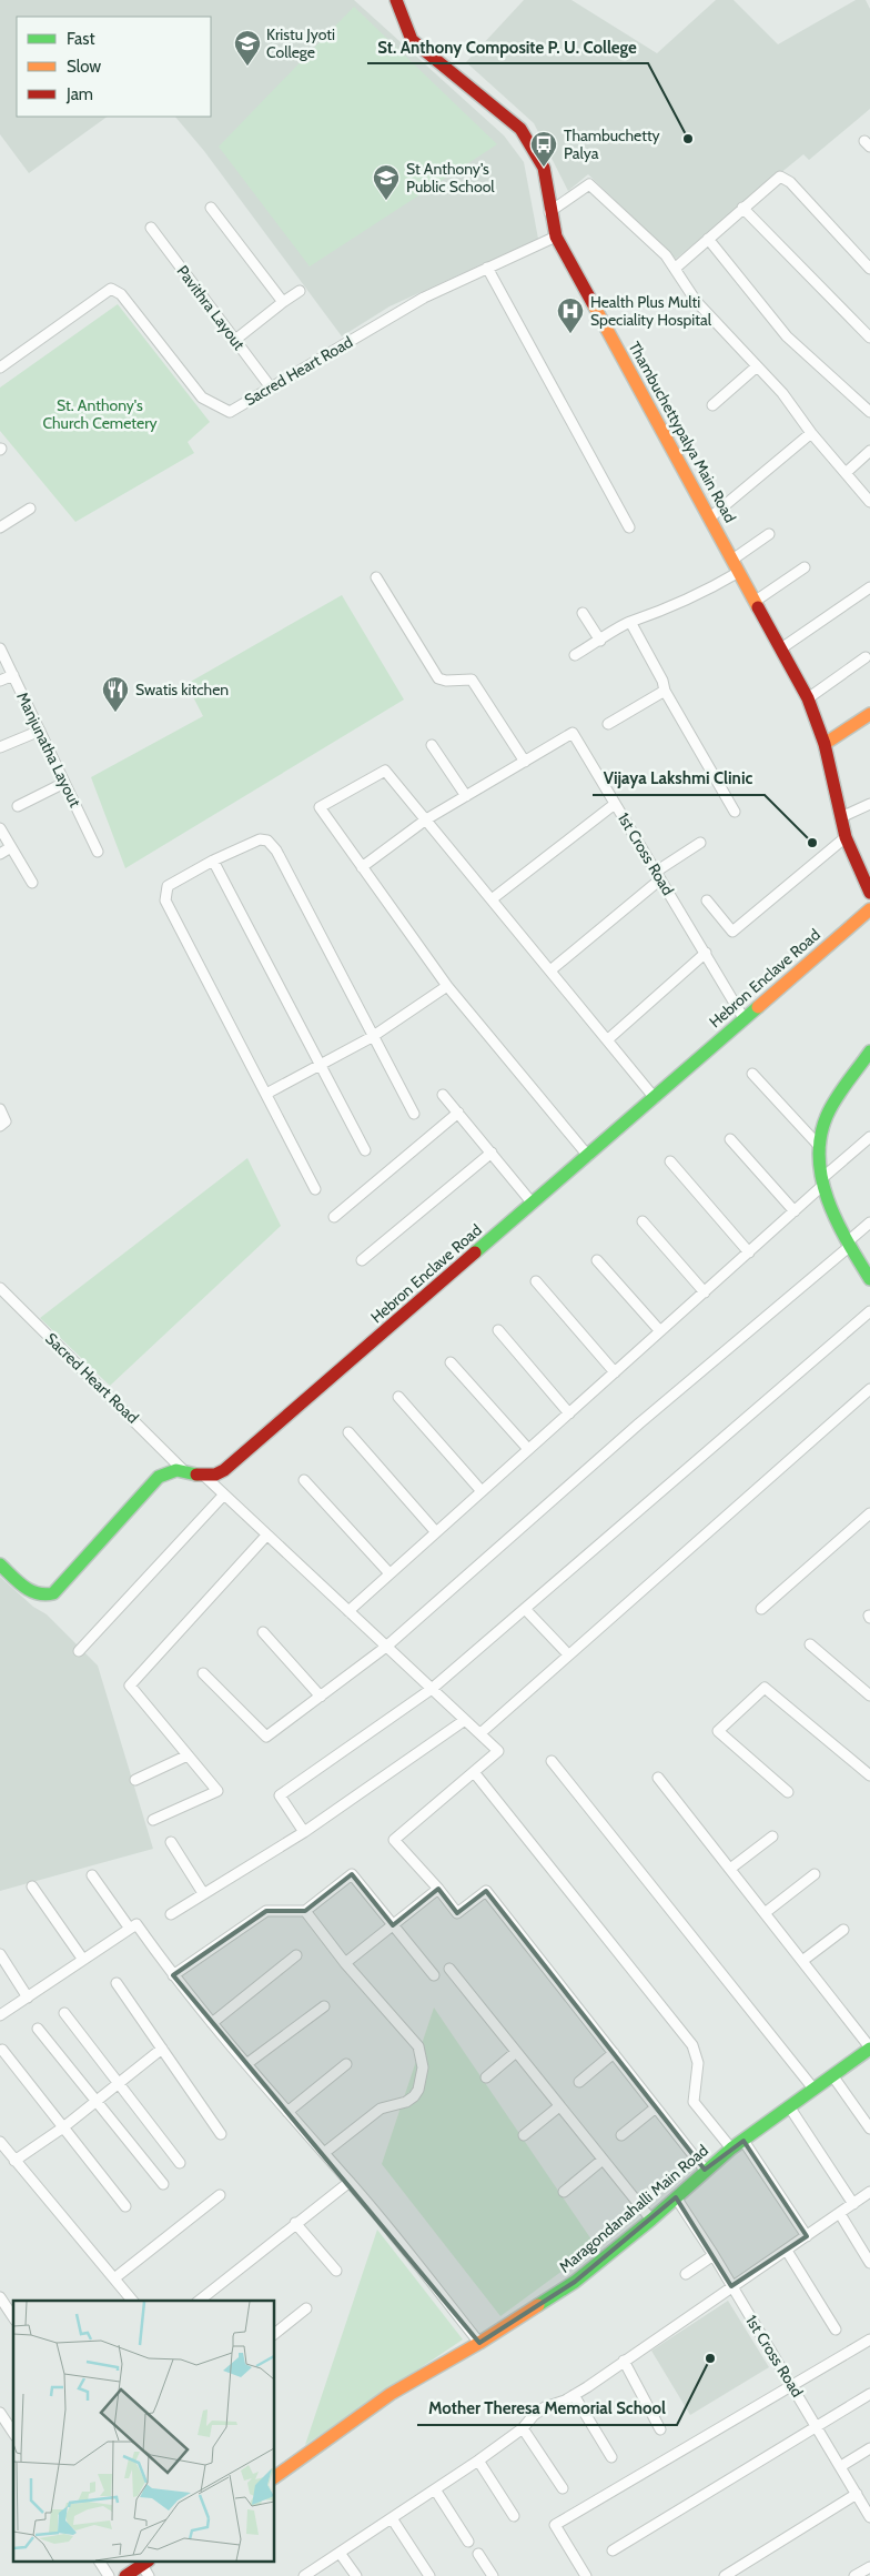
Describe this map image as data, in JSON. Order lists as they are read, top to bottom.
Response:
{
  "streets": {
    "street": [
      "Pavithra Layout",
      "Sacred Heart Road",
      "Thambuchettypalya Main Road",
      "Manjunatha Layout",
      "1st Cross Road",
      "Hebron Enclave Road",
      "Maragondanahalli Main Road"
    ]
  },
  "crossings": [
    ["Pavithra Layout", "Sacred Heart Road"],
    ["Sacred Heart Road", "Thambuchettypalya Main Road"],
    ["1st Cross Road", "Hebron Enclave Road"],
    ["1st Cross Road", "Maragondanahalli Main Road"]
  ],
  "parks": ["St. Anthony's Church Cemetery"],
  "places": {
    "school or university": ["Kristu Jyoti College", "St Anthony's Public School"],
    "other": ["St. Anthony Composite P. U. College", "Vijaya Lakshmi Clinic", "Mother Theresa Memorial School"],
    "bus stop": ["Thambuchetty Palya"],
    "hospital": ["Health Plus Multi Speciality Hospital"],
    "restaurant": ["Swatis kitchen"]
  },
  "legend": ["Fast", "Slow", "Jam"]
}
